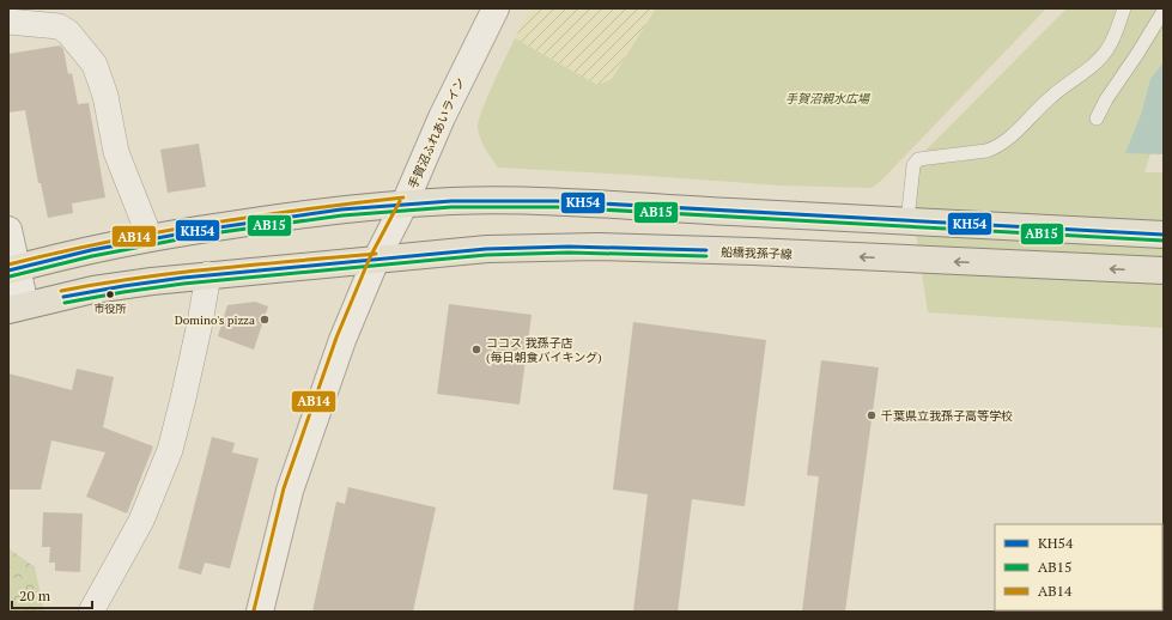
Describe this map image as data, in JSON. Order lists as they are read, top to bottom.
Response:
{
  "streets": {
    "main road": ["船橋我孫子線"],
    "street": ["手賀沼ふれあいライン"]
  },
  "crossings": [
    ["手賀沼ふれあいライン", "船橋我孫子線"]
  ],
  "parks": ["手賀沼親水広場"],
  "places": [
    "市役所",
    "Domino's pizza",
    "ココス 我孫子店 (毎日朝食バイキング)",
    "千葉県立我孫子高等学校"
  ],
  "lines": ["transit line AB14", "transit line KH54", "transit line AB15"],
  "legend": ["KH54", "AB15", "AB14"],
  "scale_bar": "20 m"
}
